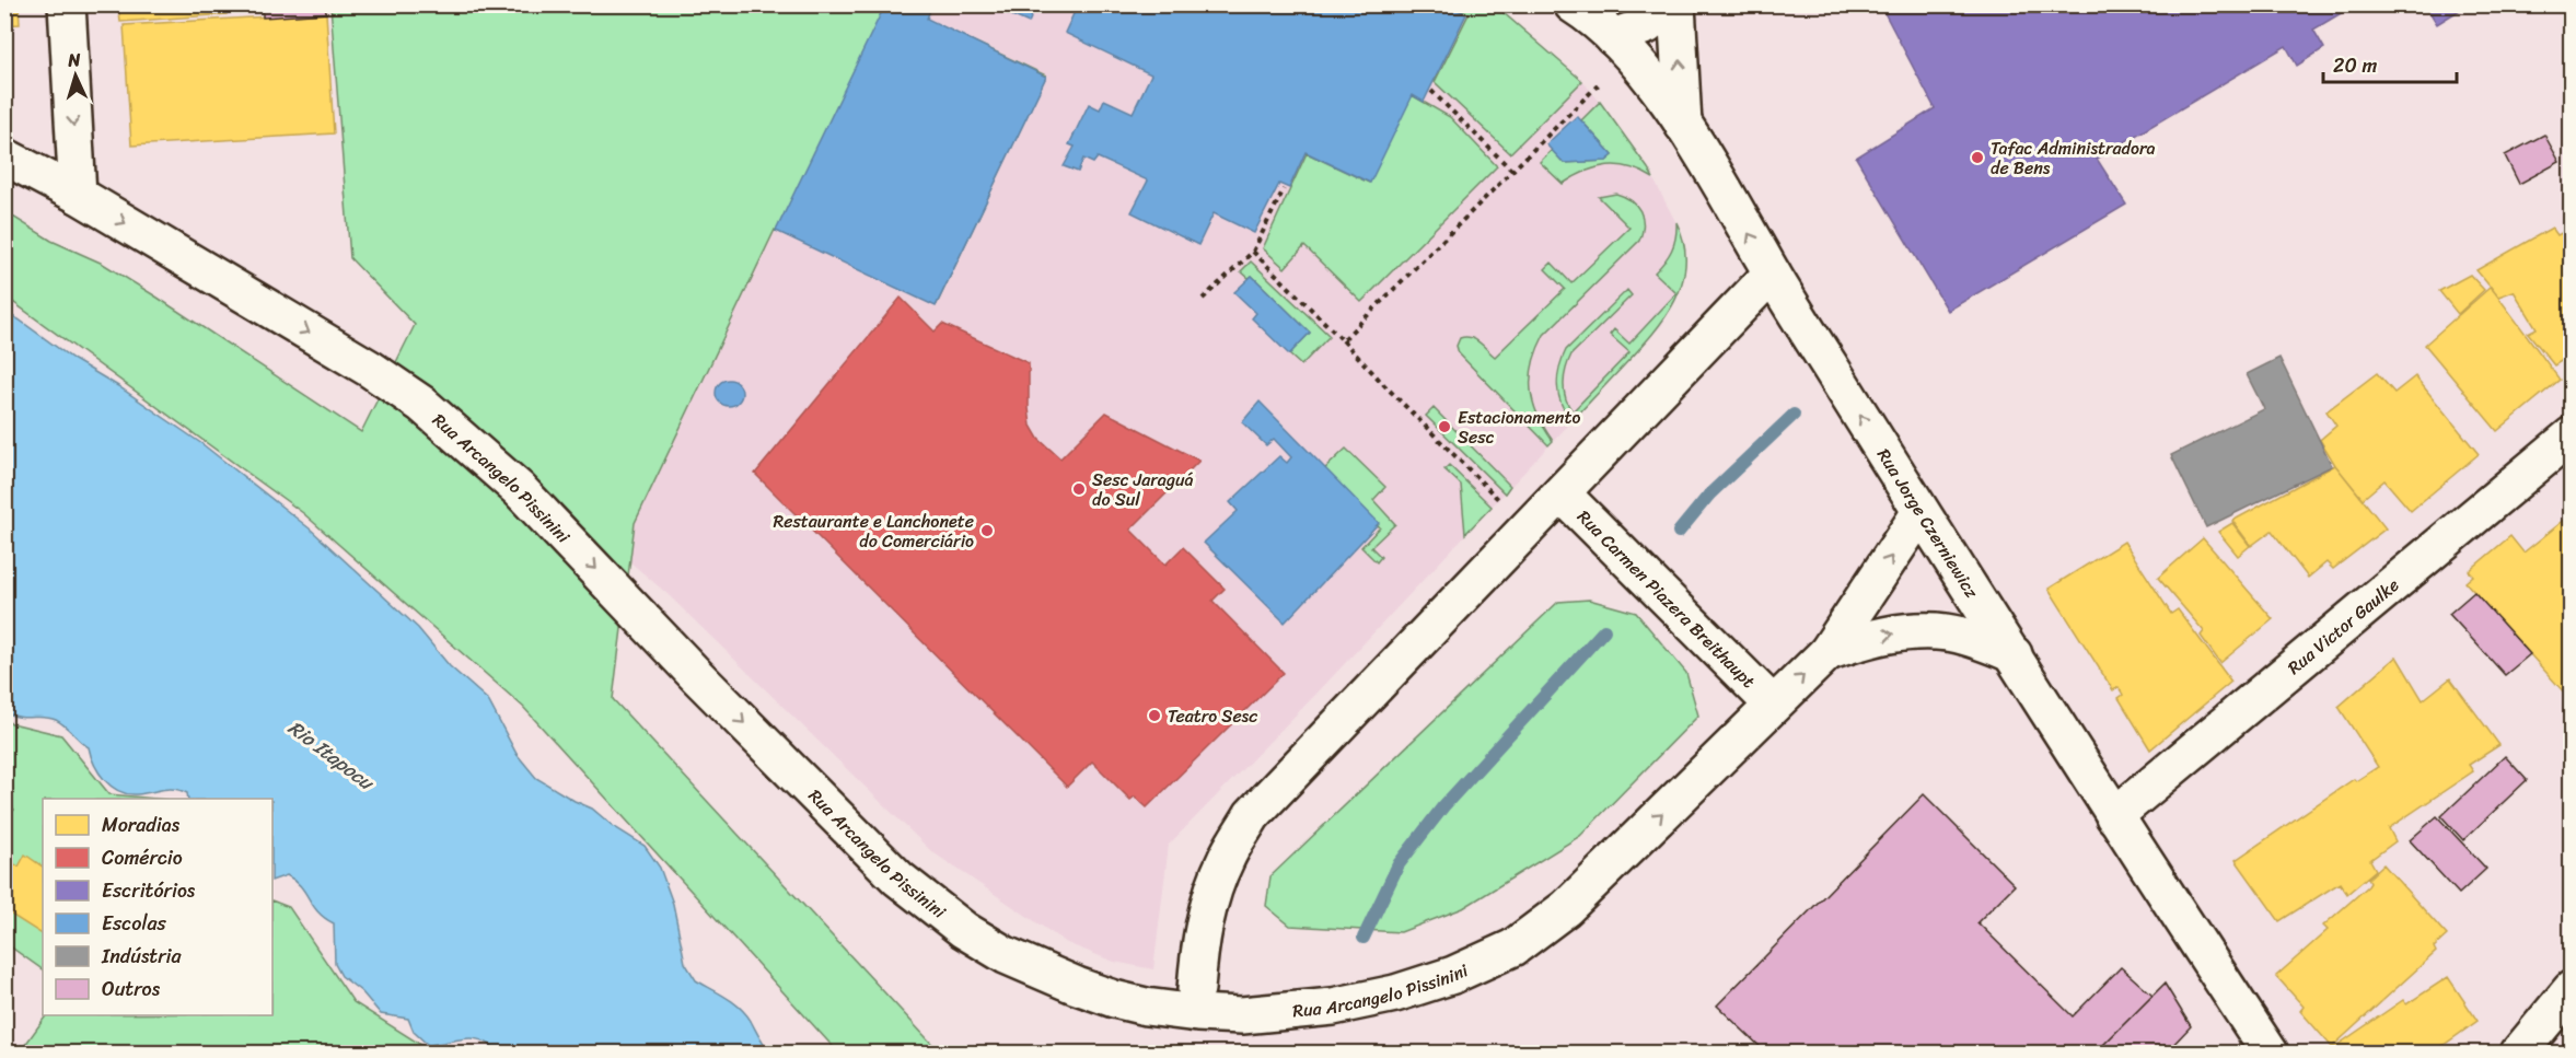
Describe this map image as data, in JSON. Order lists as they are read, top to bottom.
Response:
{
  "streets": {
    "main road": [
      "Rua Arcangelo Pissinini",
      "Rua Jorge Czerniewicz",
      "Rua Carmen Piazera Breithaupt",
      "Rua Victor Gaulke"
    ]
  },
  "crossings": [
    ["Rua Arcangelo Pissinini", "Rua Jorge Czerniewicz"],
    ["Rua Arcangelo Pissinini", "Rua Carmen Piazera Breithaupt"],
    ["Rua Jorge Czerniewicz", "Rua Victor Gaulke"]
  ],
  "one_way": ["Rua Arcangelo Pissinini", "Rua Jorge Czerniewicz"],
  "water": ["Rio Itapocu"],
  "places": [
    "Tafac Administradora de Bens",
    "Estacionamento Sesc",
    "Sesc Jaraguá do Sul",
    "Restaurante e Lanchonete do Comerciário",
    "Teatro Sesc"
  ],
  "legend": [
    "Moradias",
    "Comércio",
    "Escritórios",
    "Escolas",
    "Indústria",
    "Outros"
  ],
  "scale_bar": "20 m",
  "north": "top"
}
